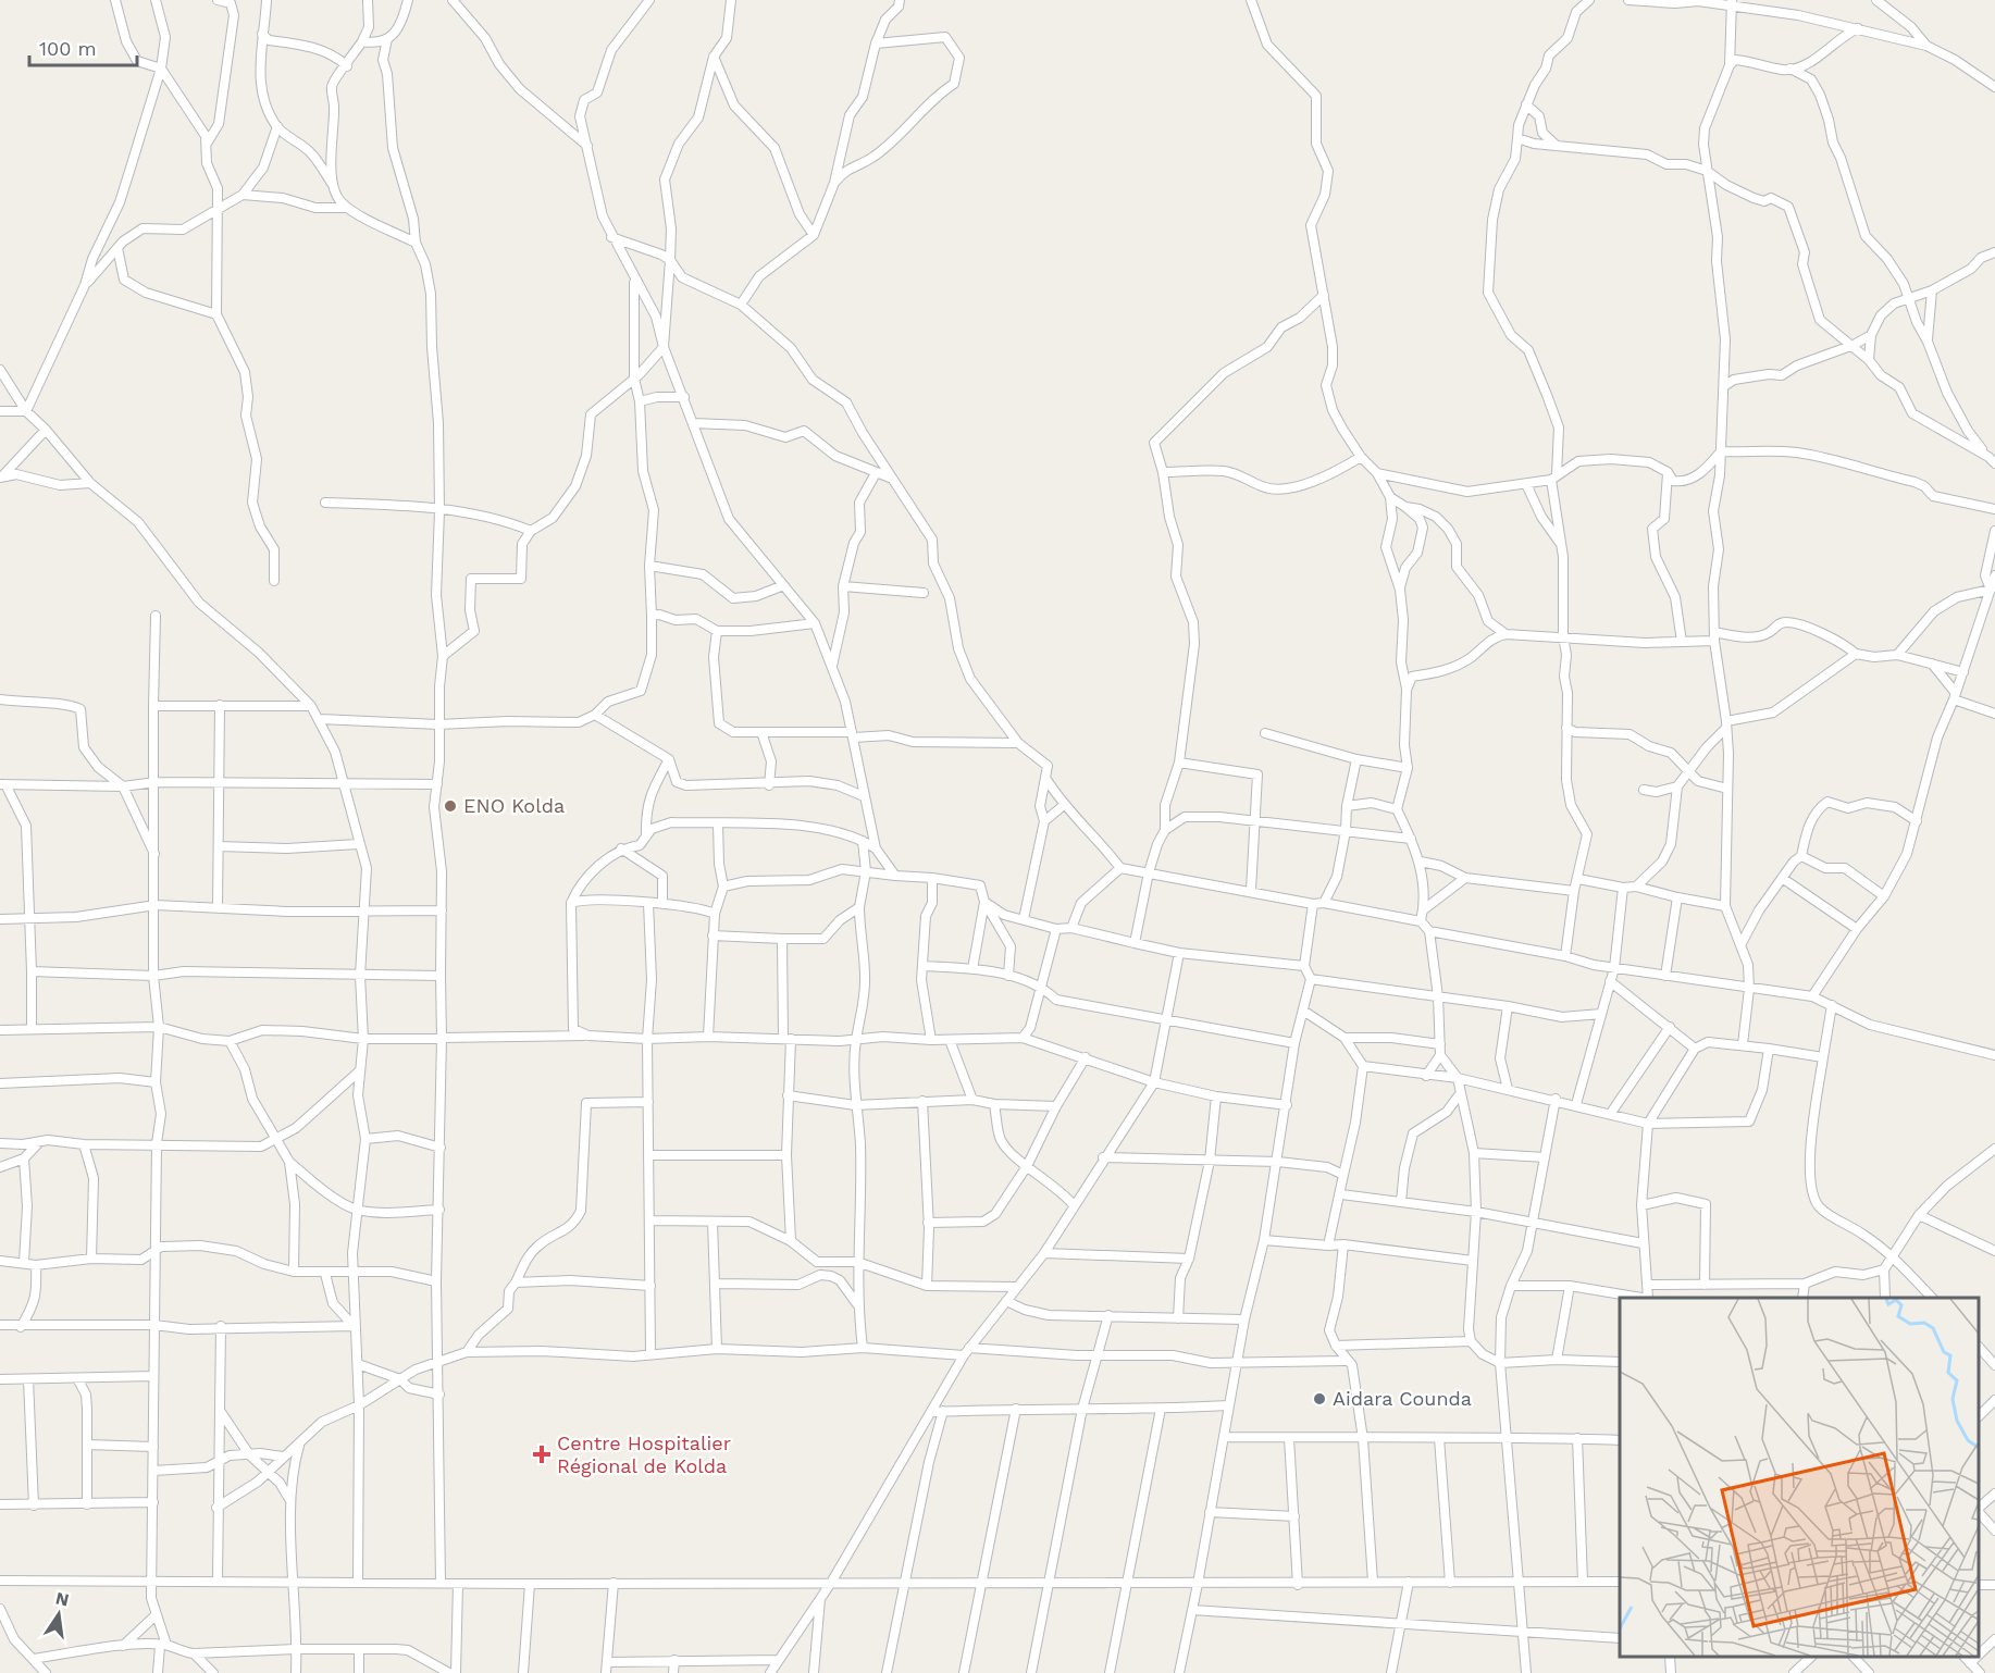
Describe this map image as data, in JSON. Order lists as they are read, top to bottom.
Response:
{
  "places": {
    "other": ["ENO Kolda", "Aidara Counda"],
    "health": ["Centre Hospitalier Régional de Kolda"]
  },
  "scale_bar": "100 m",
  "north": "top"
}
